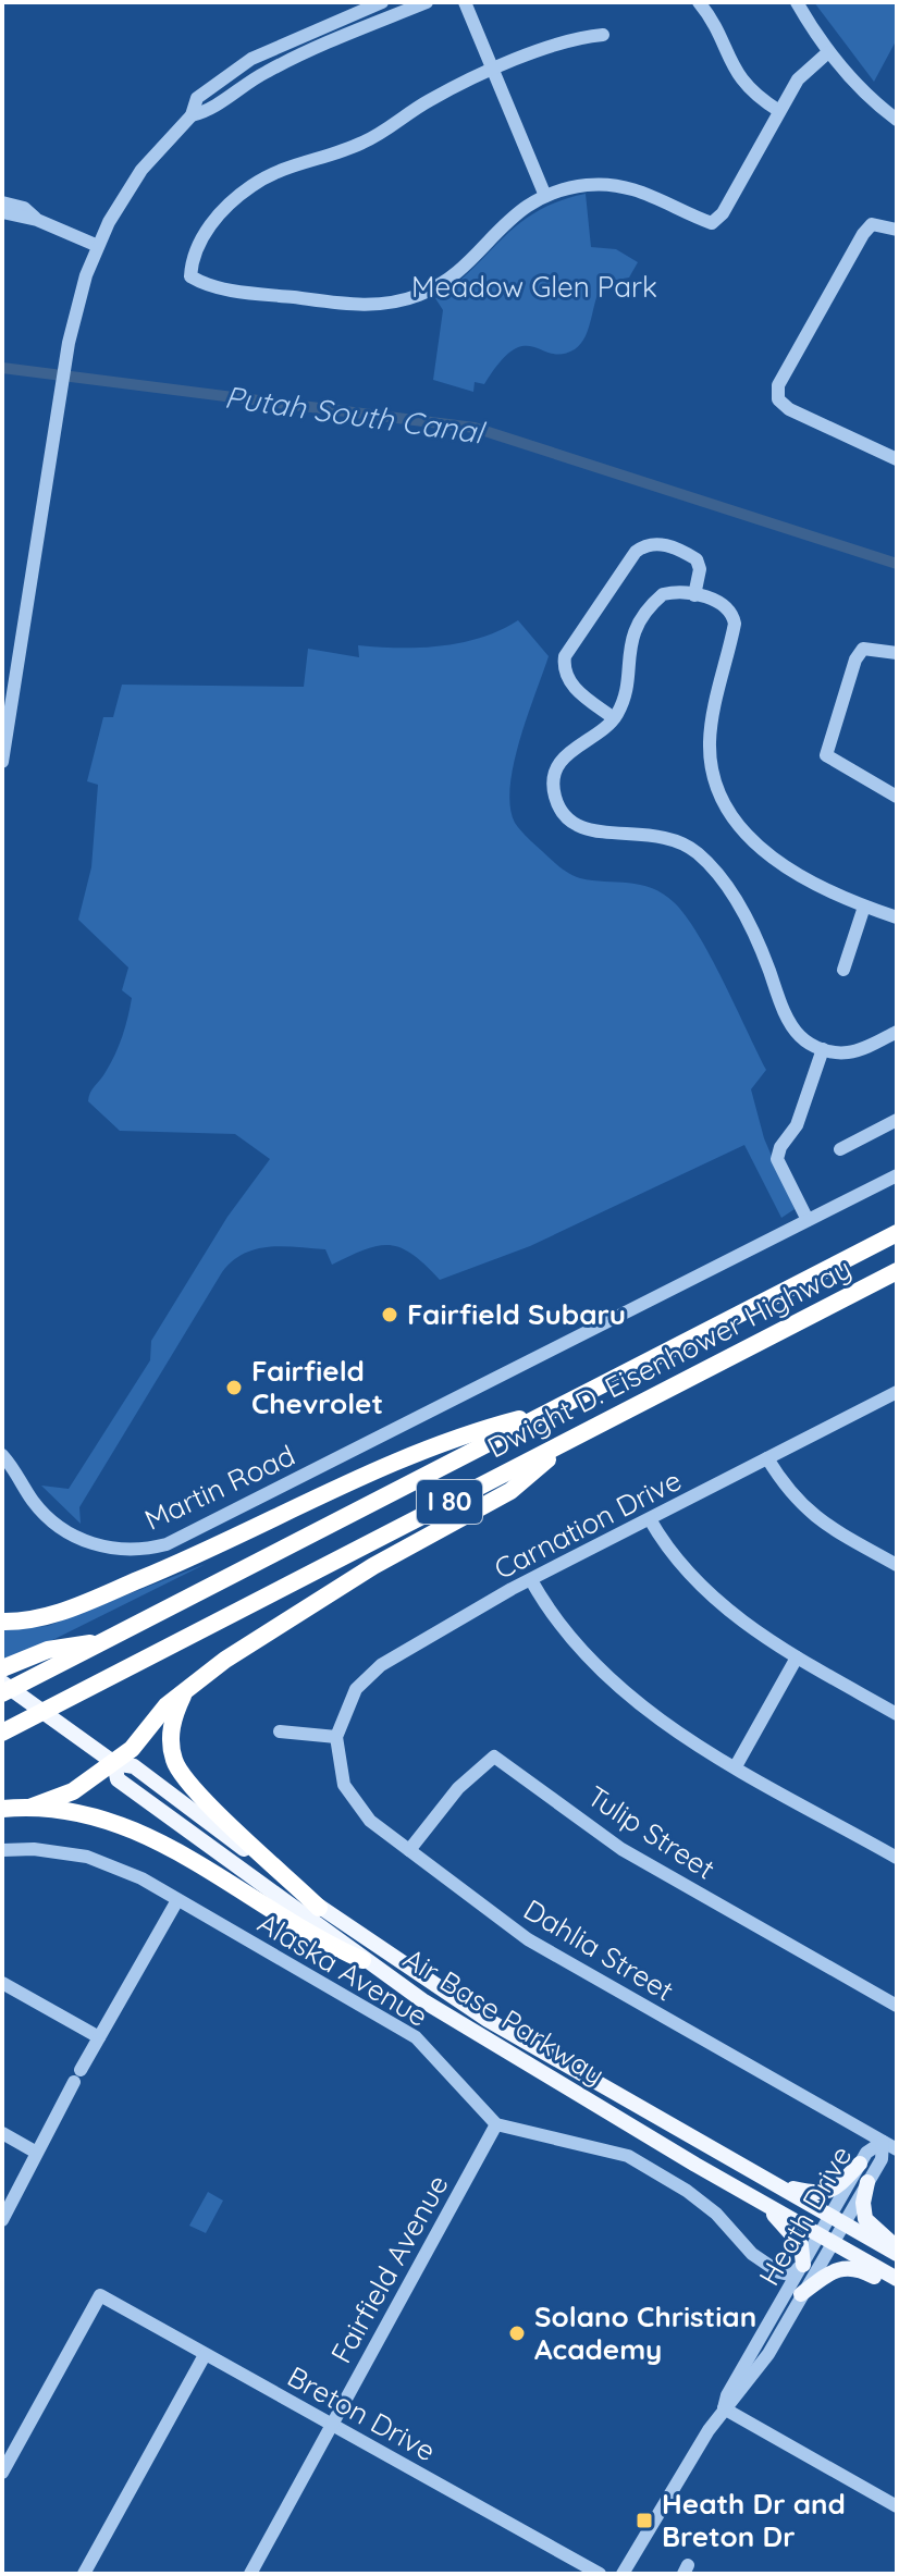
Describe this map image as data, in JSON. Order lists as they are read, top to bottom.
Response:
{
  "streets": {
    "highway": ["Dwight D. Eisenhower Highway", "I 80"],
    "main road": ["Air Base Parkway"],
    "street": [
      "Martin Road",
      "Carnation Drive",
      "Tulip Street",
      "Dahlia Street",
      "Alaska Avenue",
      "Heath Drive",
      "Fairfield Avenue",
      "Breton Drive"
    ]
  },
  "crossings": [
    ["Carnation Drive", "Dahlia Street"],
    ["Tulip Street", "Dahlia Street"],
    ["Dahlia Street", "Heath Drive"],
    ["Alaska Avenue", "Fairfield Avenue"],
    ["Air Base Parkway", "Heath Drive"],
    ["Fairfield Avenue", "Breton Drive"]
  ],
  "water": ["Putah South Canal"],
  "parks": ["Meadow Glen Park"],
  "places": {
    "other": ["Fairfield Subaru", "Fairfield Chevrolet", "Solano Christian Academy"],
    "transit": ["Heath Dr and Breton Dr"]
  }
}
